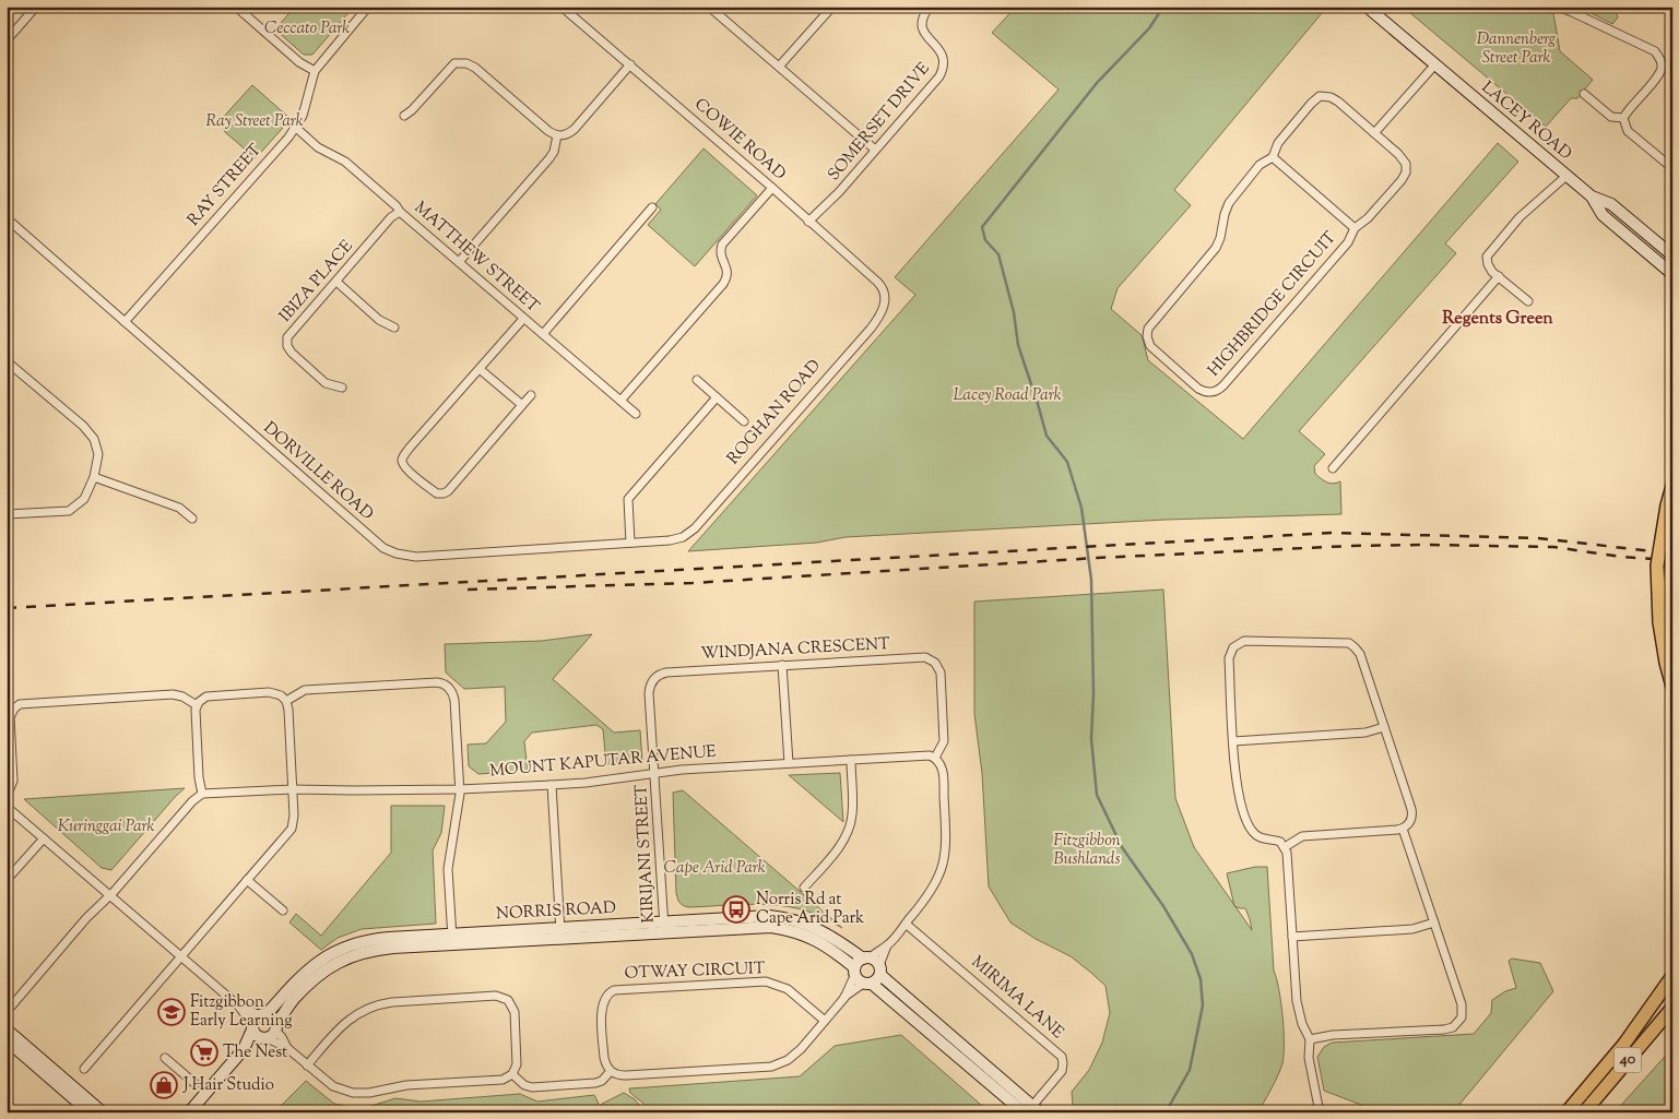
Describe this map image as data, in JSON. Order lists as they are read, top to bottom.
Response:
{
  "streets": {
    "main road": ["LACEY ROAD", "NORRIS ROAD", "40"],
    "street": [
      "SOMERSET DRIVE",
      "COWIE ROAD",
      "RAY STREET",
      "MATTHEW STREET",
      "IBIZA PLACE",
      "HIGHBRIDGE CIRCUIT",
      "ROGHAN ROAD",
      "DORVILLE ROAD",
      "WINDJANA CRESCENT",
      "MOUNT KAPUTAR AVENUE",
      "KIRIJANI STREET",
      "OTWAY CIRCUIT",
      "MIRIMA LANE"
    ]
  },
  "crossings": [
    ["SOMERSET DRIVE", "COWIE ROAD"],
    ["COWIE ROAD", "ROGHAN ROAD"],
    ["RAY STREET", "MATTHEW STREET"],
    ["RAY STREET", "DORVILLE ROAD"],
    ["MATTHEW STREET", "IBIZA PLACE"],
    ["ROGHAN ROAD", "DORVILLE ROAD"],
    ["WINDJANA CRESCENT", "MOUNT KAPUTAR AVENUE"],
    ["WINDJANA CRESCENT", "KIRIJANI STREET"],
    ["MOUNT KAPUTAR AVENUE", "KIRIJANI STREET"],
    ["KIRIJANI STREET", "NORRIS ROAD"],
    ["NORRIS ROAD", "MIRIMA LANE"]
  ],
  "districts": ["Regents Green"],
  "parks": [
    "Ceccato Park",
    "Dannenberg Street Park",
    "Ray Street Park",
    "Lacey Road Park",
    "Kuringgai Park",
    "Fitzgibbon Bushlands",
    "Cape Arid Park"
  ],
  "places": {
    "bus stop": ["Norris Rd at Cape Arid Park"],
    "school or university": ["Fitzgibbon Early Learning"],
    "supermarket": ["The Nest"],
    "shop": ["J Hair Studio"]
  }
}
